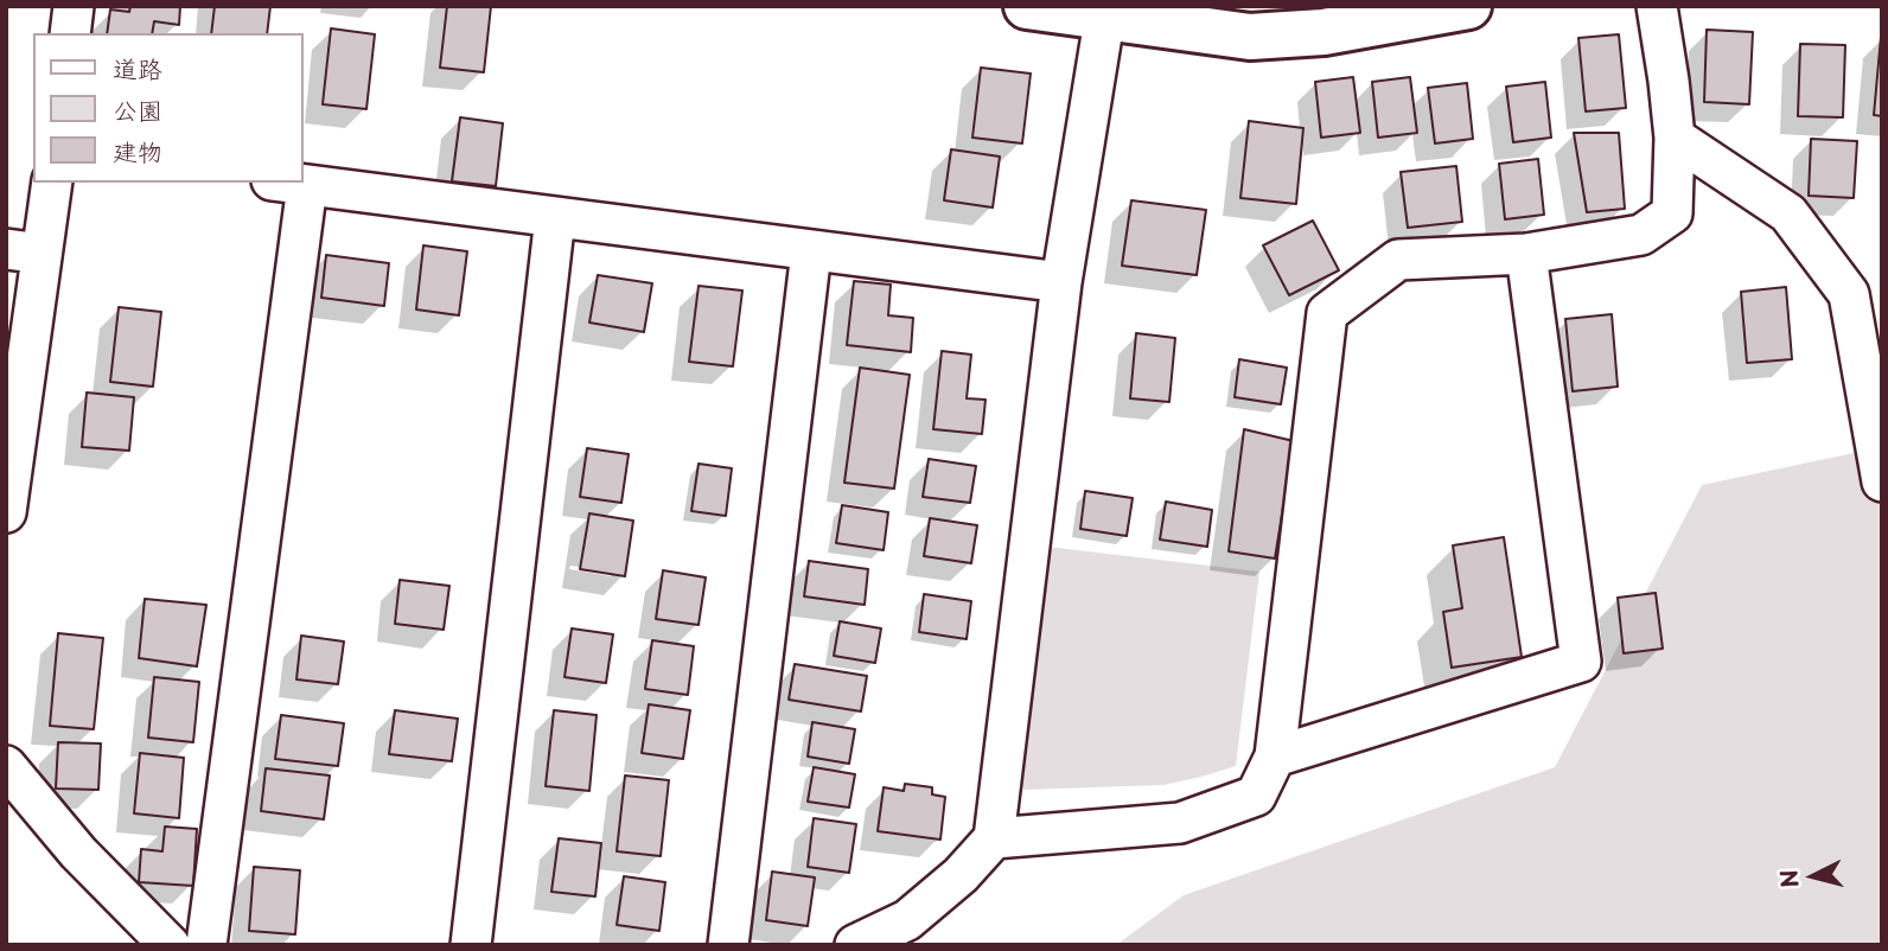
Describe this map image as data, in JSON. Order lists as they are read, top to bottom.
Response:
{
  "legend": ["道路", "公園", "建物"],
  "north": "left"
}
